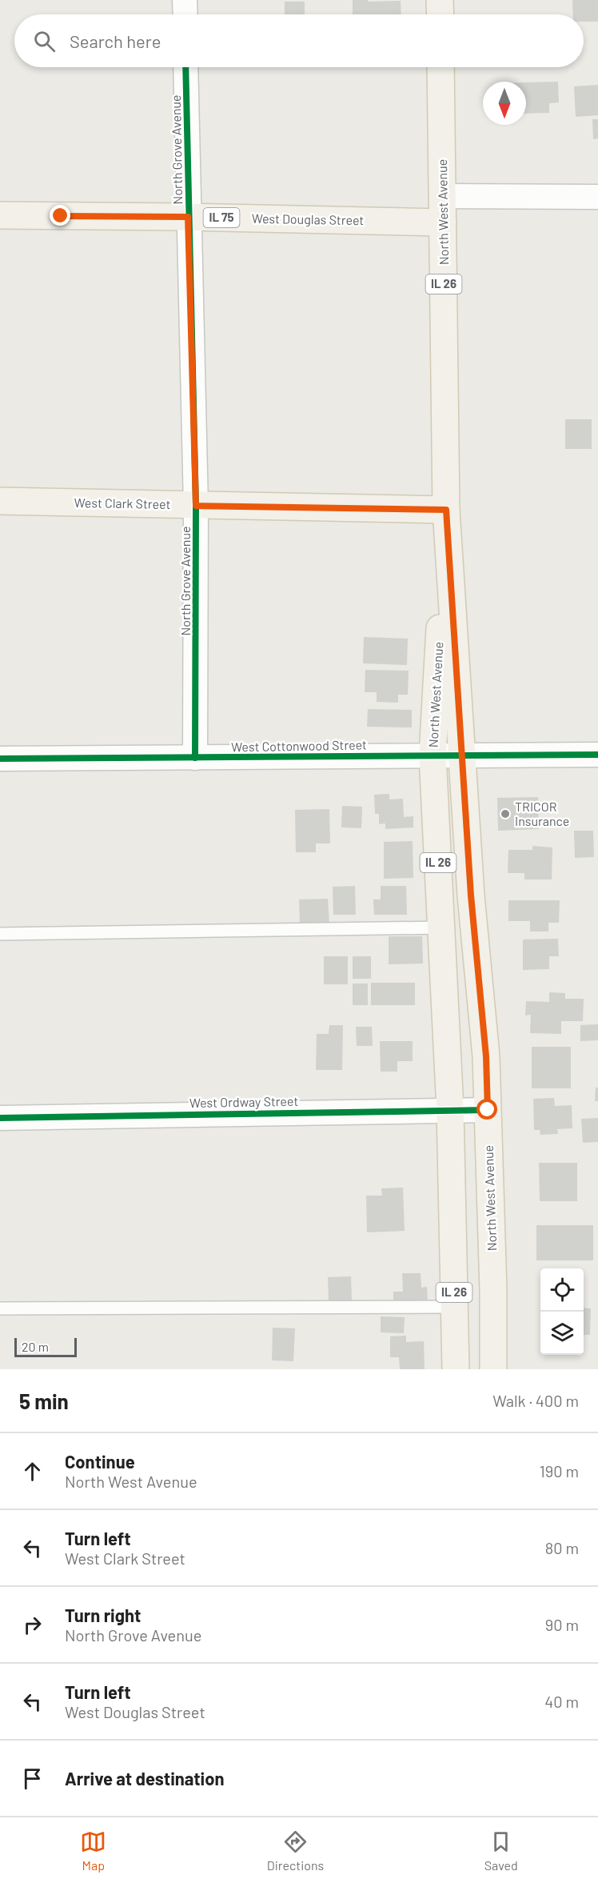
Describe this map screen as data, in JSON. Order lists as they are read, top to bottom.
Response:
{
  "streets": {
    "main road": [
      "North West Avenue",
      "IL 75",
      "West Douglas Street",
      "IL 26",
      "West Clark Street"
    ],
    "street": ["North Grove Avenue", "West Cottonwood Street", "West Ordway Street"]
  },
  "crossings": [
    ["North Grove Avenue", "West Douglas Street"],
    ["North Grove Avenue", "West Clark Street"],
    ["North Grove Avenue", "West Cottonwood Street"],
    ["North West Avenue", "West Douglas Street"],
    ["North West Avenue", "West Clark Street"],
    ["North West Avenue", "West Cottonwood Street"],
    ["North West Avenue", "West Ordway Street"]
  ],
  "places": ["TRICOR Insurance"],
  "scale_bar": "20 m",
  "north": "bottom",
  "page": {
    "search": "Search here",
    "scale": "20 m",
    "heading": ["5 min", "Walk · 400 m"],
    "list": [
      ["Continue", "North West Avenue", "190 m"],
      ["Turn left", "West Clark Street", "80 m"],
      ["Turn right", "North Grove Avenue", "90 m"],
      ["Turn left", "West Douglas Street", "40 m"],
      "Arrive at destination"
    ],
    "nav": ["Map", "Directions", "Saved"]
  }
}
